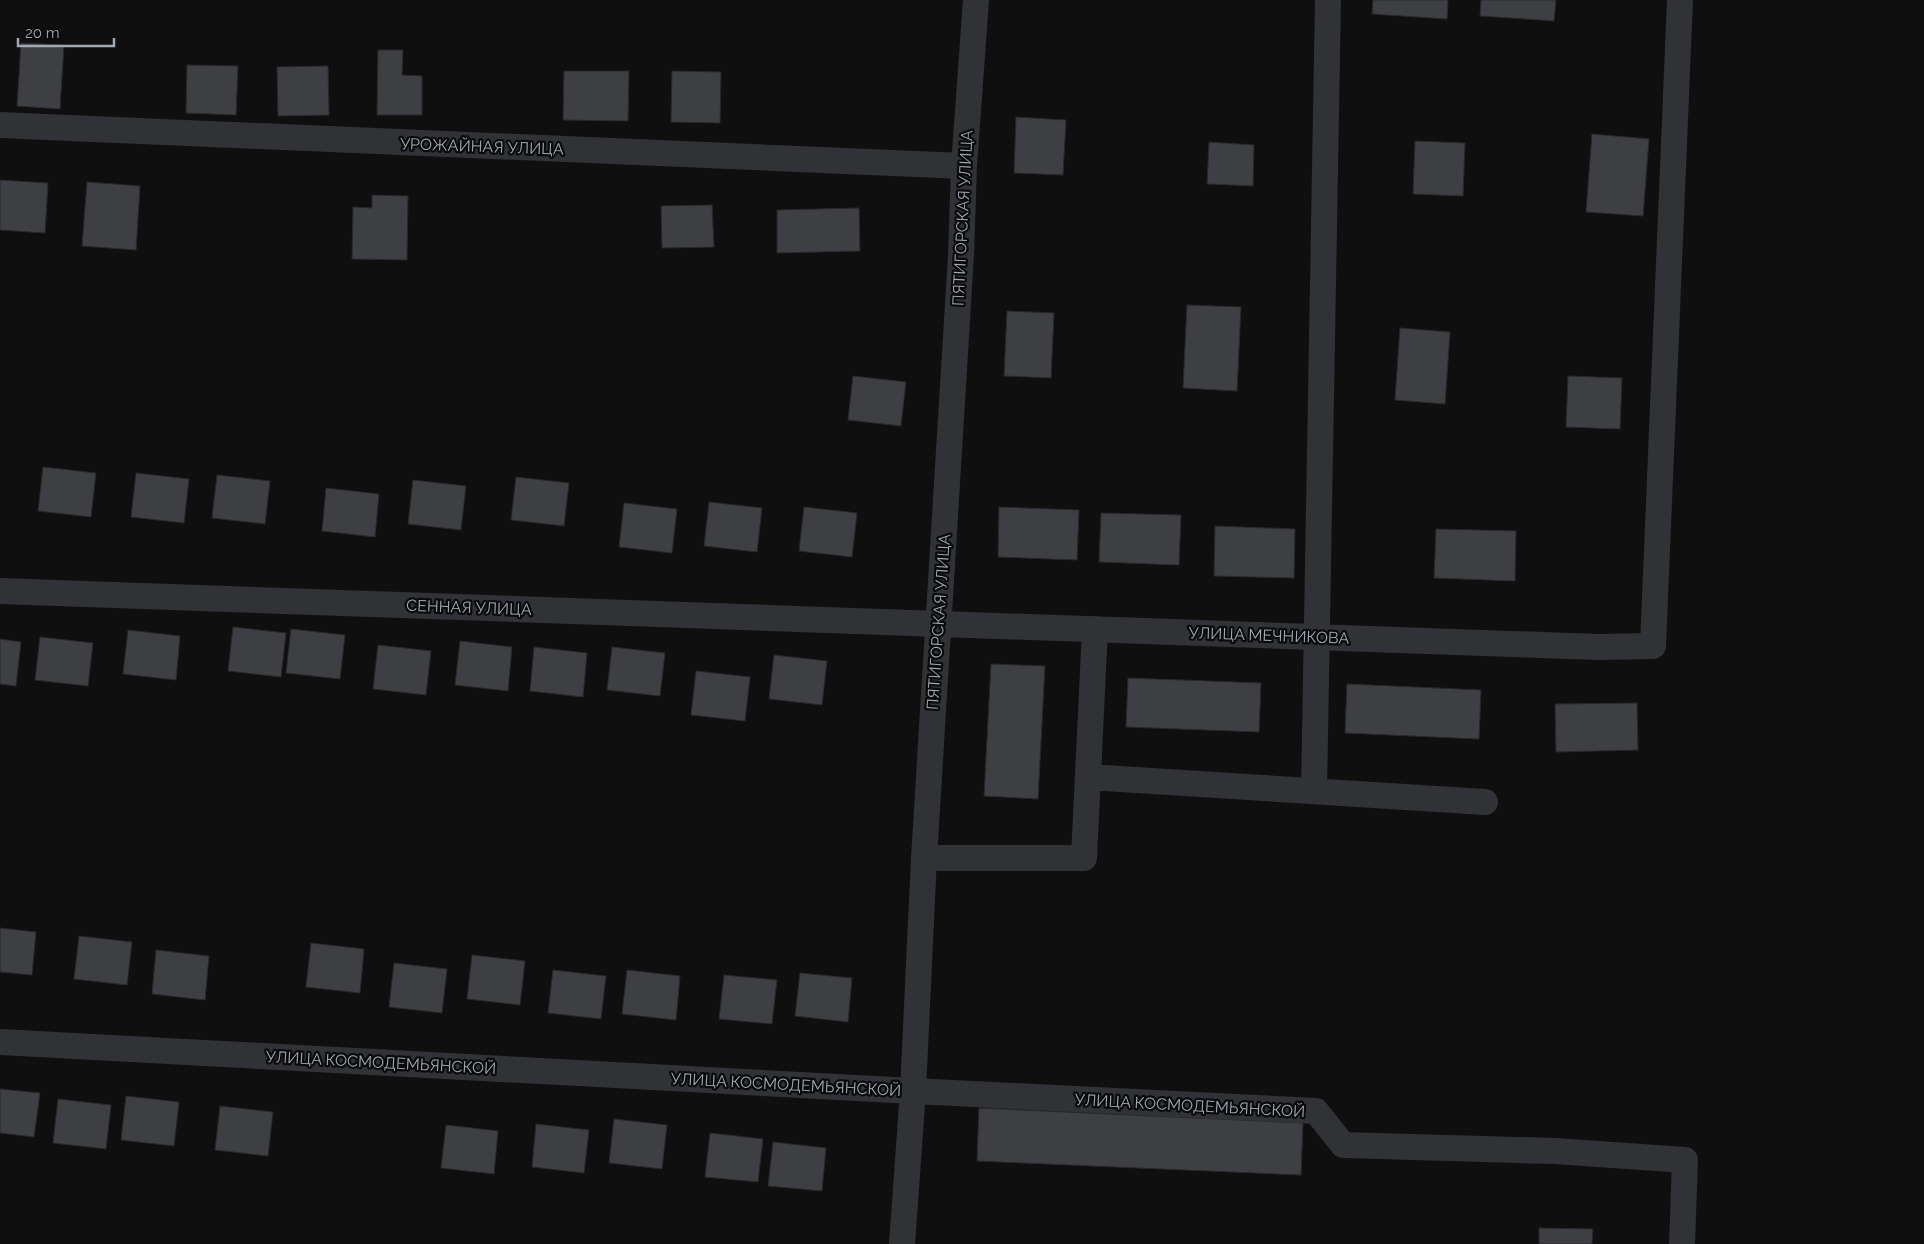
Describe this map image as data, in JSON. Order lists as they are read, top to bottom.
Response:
{
  "streets": {
    "street": [
      "УРОЖАЙНАЯ УЛИЦА",
      "ПЯТИГОРСКАЯ УЛИЦА",
      "СЕННАЯ УЛИЦА",
      "УЛИЦА МЕЧНИКОВА",
      "УЛИЦА КОСМОДЕМЬЯНСКОЙ"
    ]
  },
  "crossings": [
    ["УРОЖАЙНАЯ УЛИЦА", "ПЯТИГОРСКАЯ УЛИЦА"],
    ["ПЯТИГОРСКАЯ УЛИЦА", "СЕННАЯ УЛИЦА"],
    ["ПЯТИГОРСКАЯ УЛИЦА", "УЛИЦА МЕЧНИКОВА"],
    ["ПЯТИГОРСКАЯ УЛИЦА", "УЛИЦА КОСМОДЕМЬЯНСКОЙ"],
    ["СЕННАЯ УЛИЦА", "УЛИЦА МЕЧНИКОВА"]
  ],
  "scale_bar": "20 m"
}
